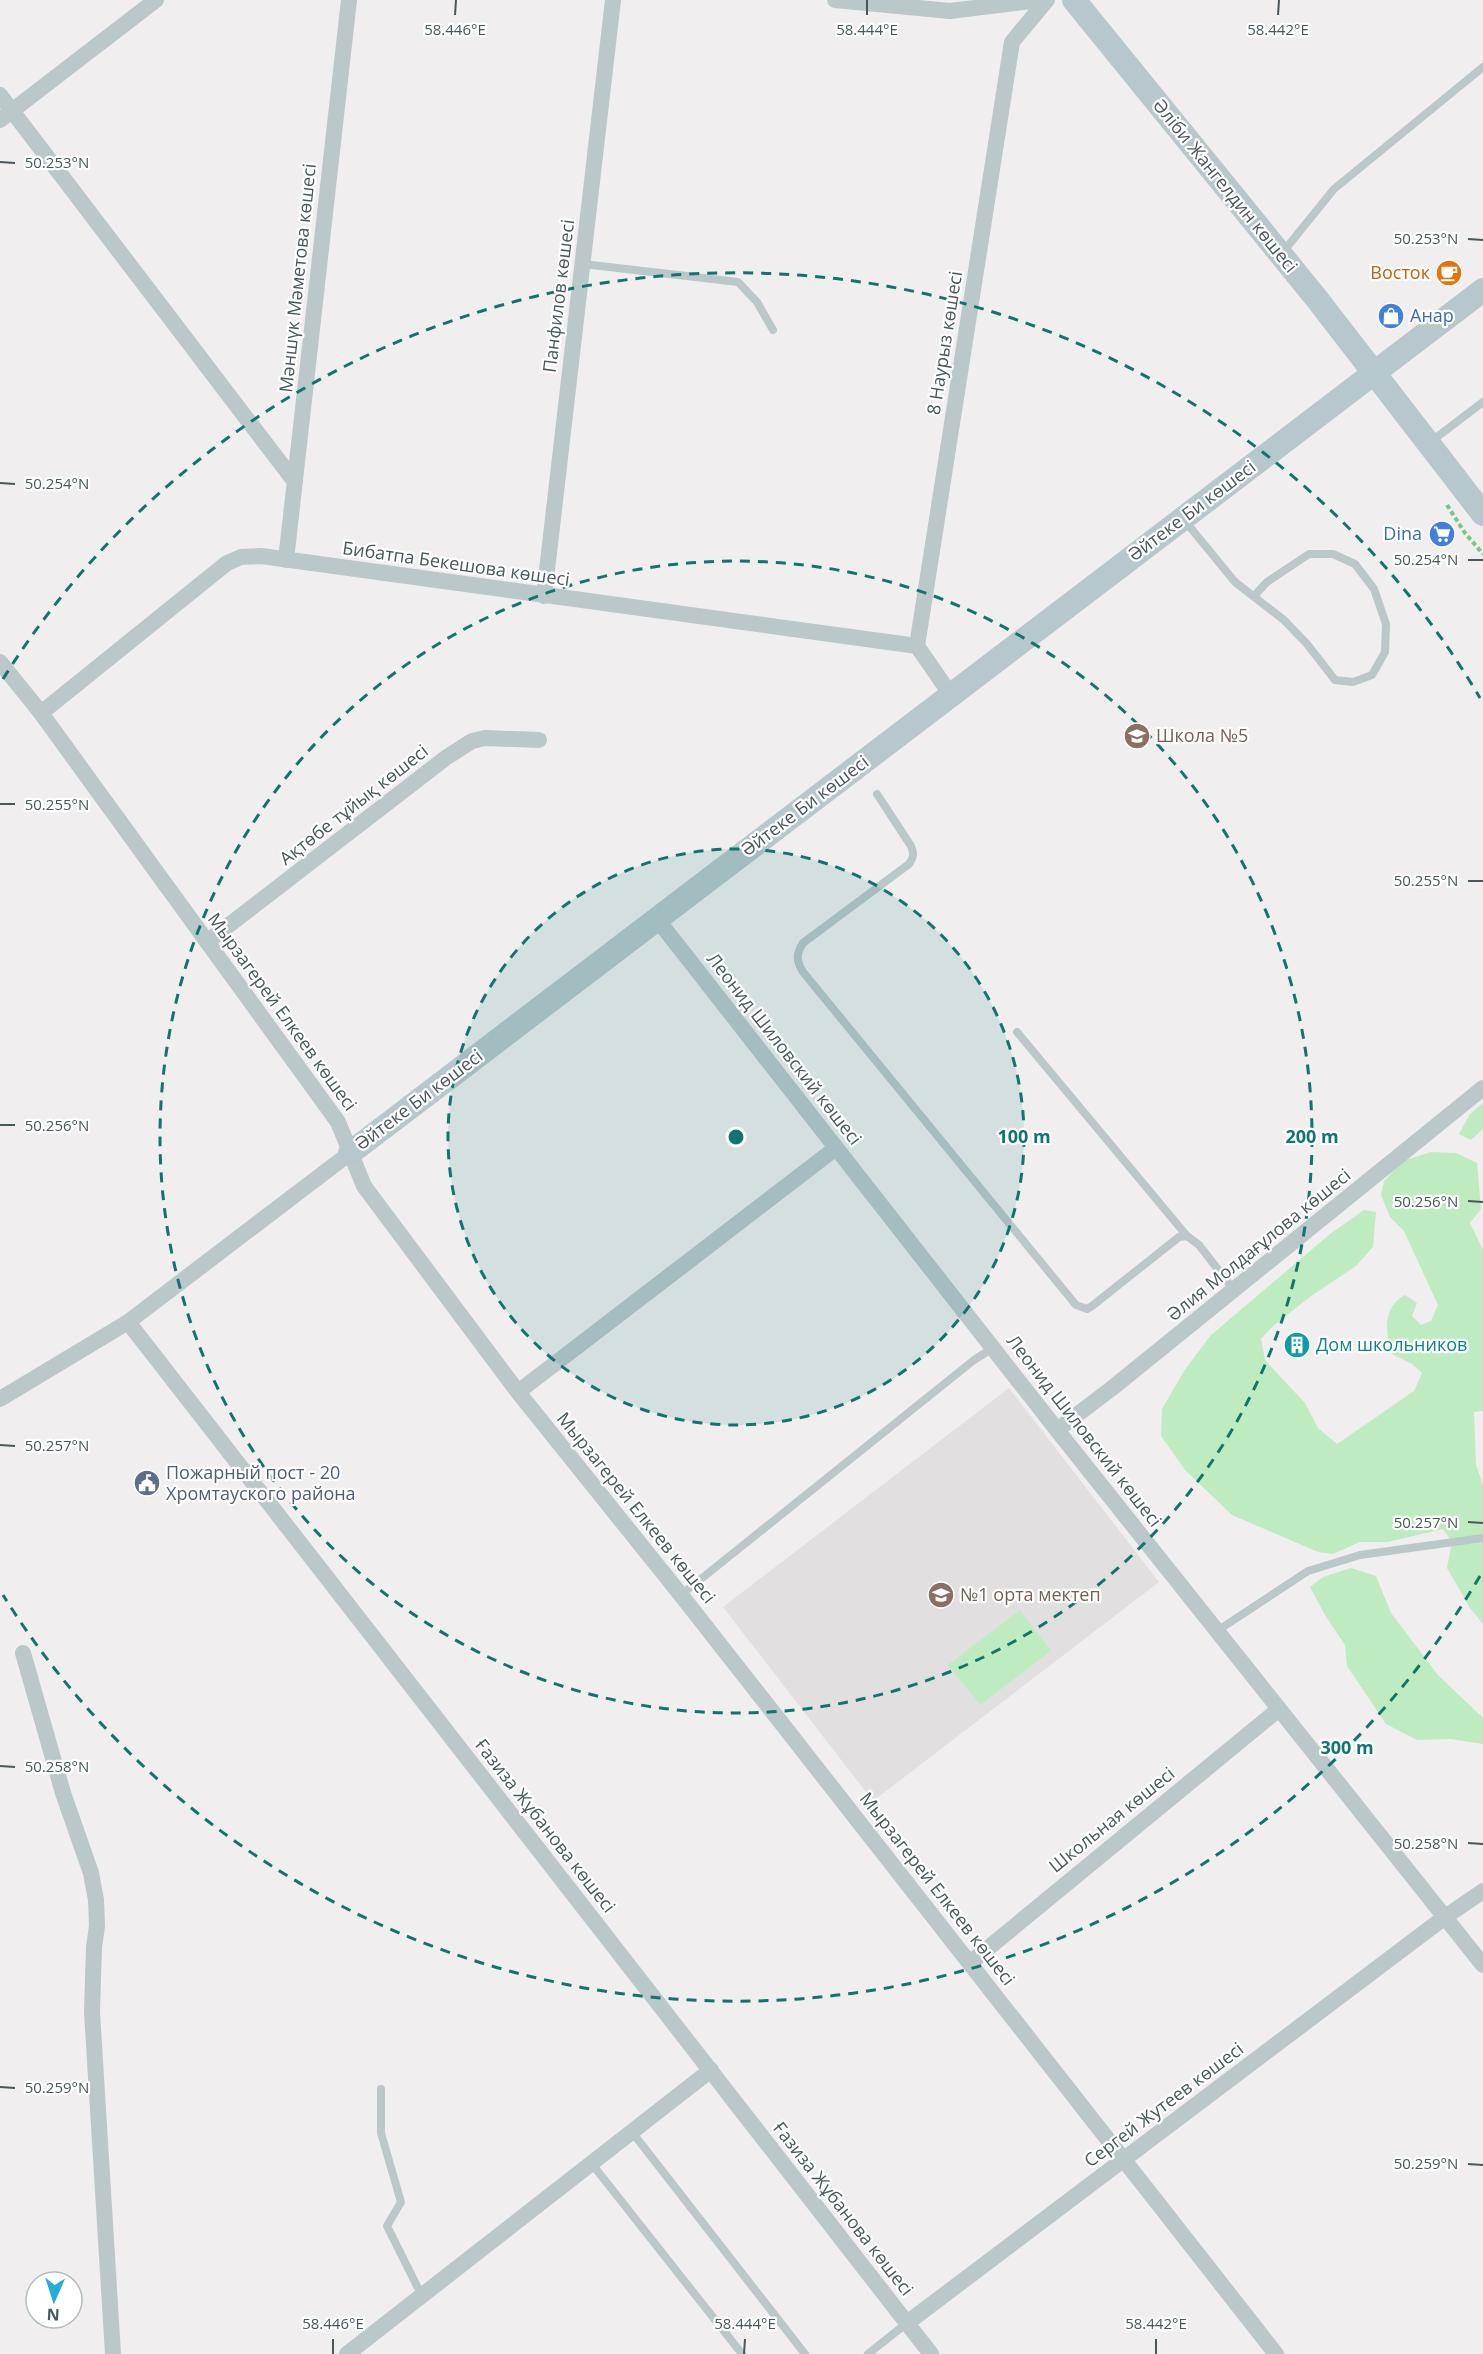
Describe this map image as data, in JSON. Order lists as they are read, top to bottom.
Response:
{
  "streets": {
    "street": [
      "Әліби Жангелдин көшесі",
      "Мәншүк Мәметова көшесі",
      "Панфилов көшесі",
      "8 Наурыз көшесі",
      "Әйтеке Би көшесі",
      "Бибатпа Бекешова көшесі",
      "Ақтөбе тұйық көшесі",
      "Мырзагерей Елкеев көшесі",
      "Леонид Шиловский көшесі",
      "Әлия Молдағұлова көшесі",
      "Школьная көшесі",
      "Ғазиза Жұбанова көшесі",
      "Сергей Жутеев көшесі"
    ]
  },
  "crossings": [
    ["Әліби Жангелдин көшесі", "Әйтеке Би көшесі"],
    ["Мәншүк Мәметова көшесі", "Бибатпа Бекешова көшесі"],
    ["Панфилов көшесі", "Бибатпа Бекешова көшесі"],
    ["8 Наурыз көшесі", "Бибатпа Бекешова көшесі"],
    ["Әйтеке Би көшесі", "Мырзагерей Елкеев көшесі"],
    ["Әйтеке Би көшесі", "Леонид Шиловский көшесі"],
    ["Әйтеке Би көшесі", "Ғазиза Жұбанова көшесі"],
    ["Бибатпа Бекешова көшесі", "Мырзагерей Елкеев көшесі"],
    ["Ақтөбе тұйық көшесі", "Мырзагерей Елкеев көшесі"],
    ["Мырзагерей Елкеев көшесі", "Школьная көшесі"],
    ["Мырзагерей Елкеев көшесі", "Сергей Жутеев көшесі"],
    ["Леонид Шиловский көшесі", "Әлия Молдағұлова көшесі"],
    ["Леонид Шиловский көшесі", "Школьная көшесі"],
    ["Леонид Шиловский көшесі", "Сергей Жутеев көшесі"],
    ["Ғазиза Жұбанова көшесі", "Сергей Жутеев көшесі"]
  ],
  "places": {
    "cafe": ["Восток"],
    "shop": ["Анар"],
    "supermarket": ["Dina"],
    "school or university": ["Школа №5", "№1 орта мектеп"],
    "building": ["Дом школьников"],
    "public building": ["Пожарный пост - 20 Хромтауского района"]
  },
  "north": "bottom",
  "coordinates": [
    "58.446°E",
    "58.444°E",
    "58.442°E",
    "50.253°N",
    "50.254°N",
    "50.255°N",
    "50.256°N",
    "50.257°N",
    "50.258°N",
    "50.259°N"
  ],
  "rings": ["100 m", "200 m", "300 m"]
}
